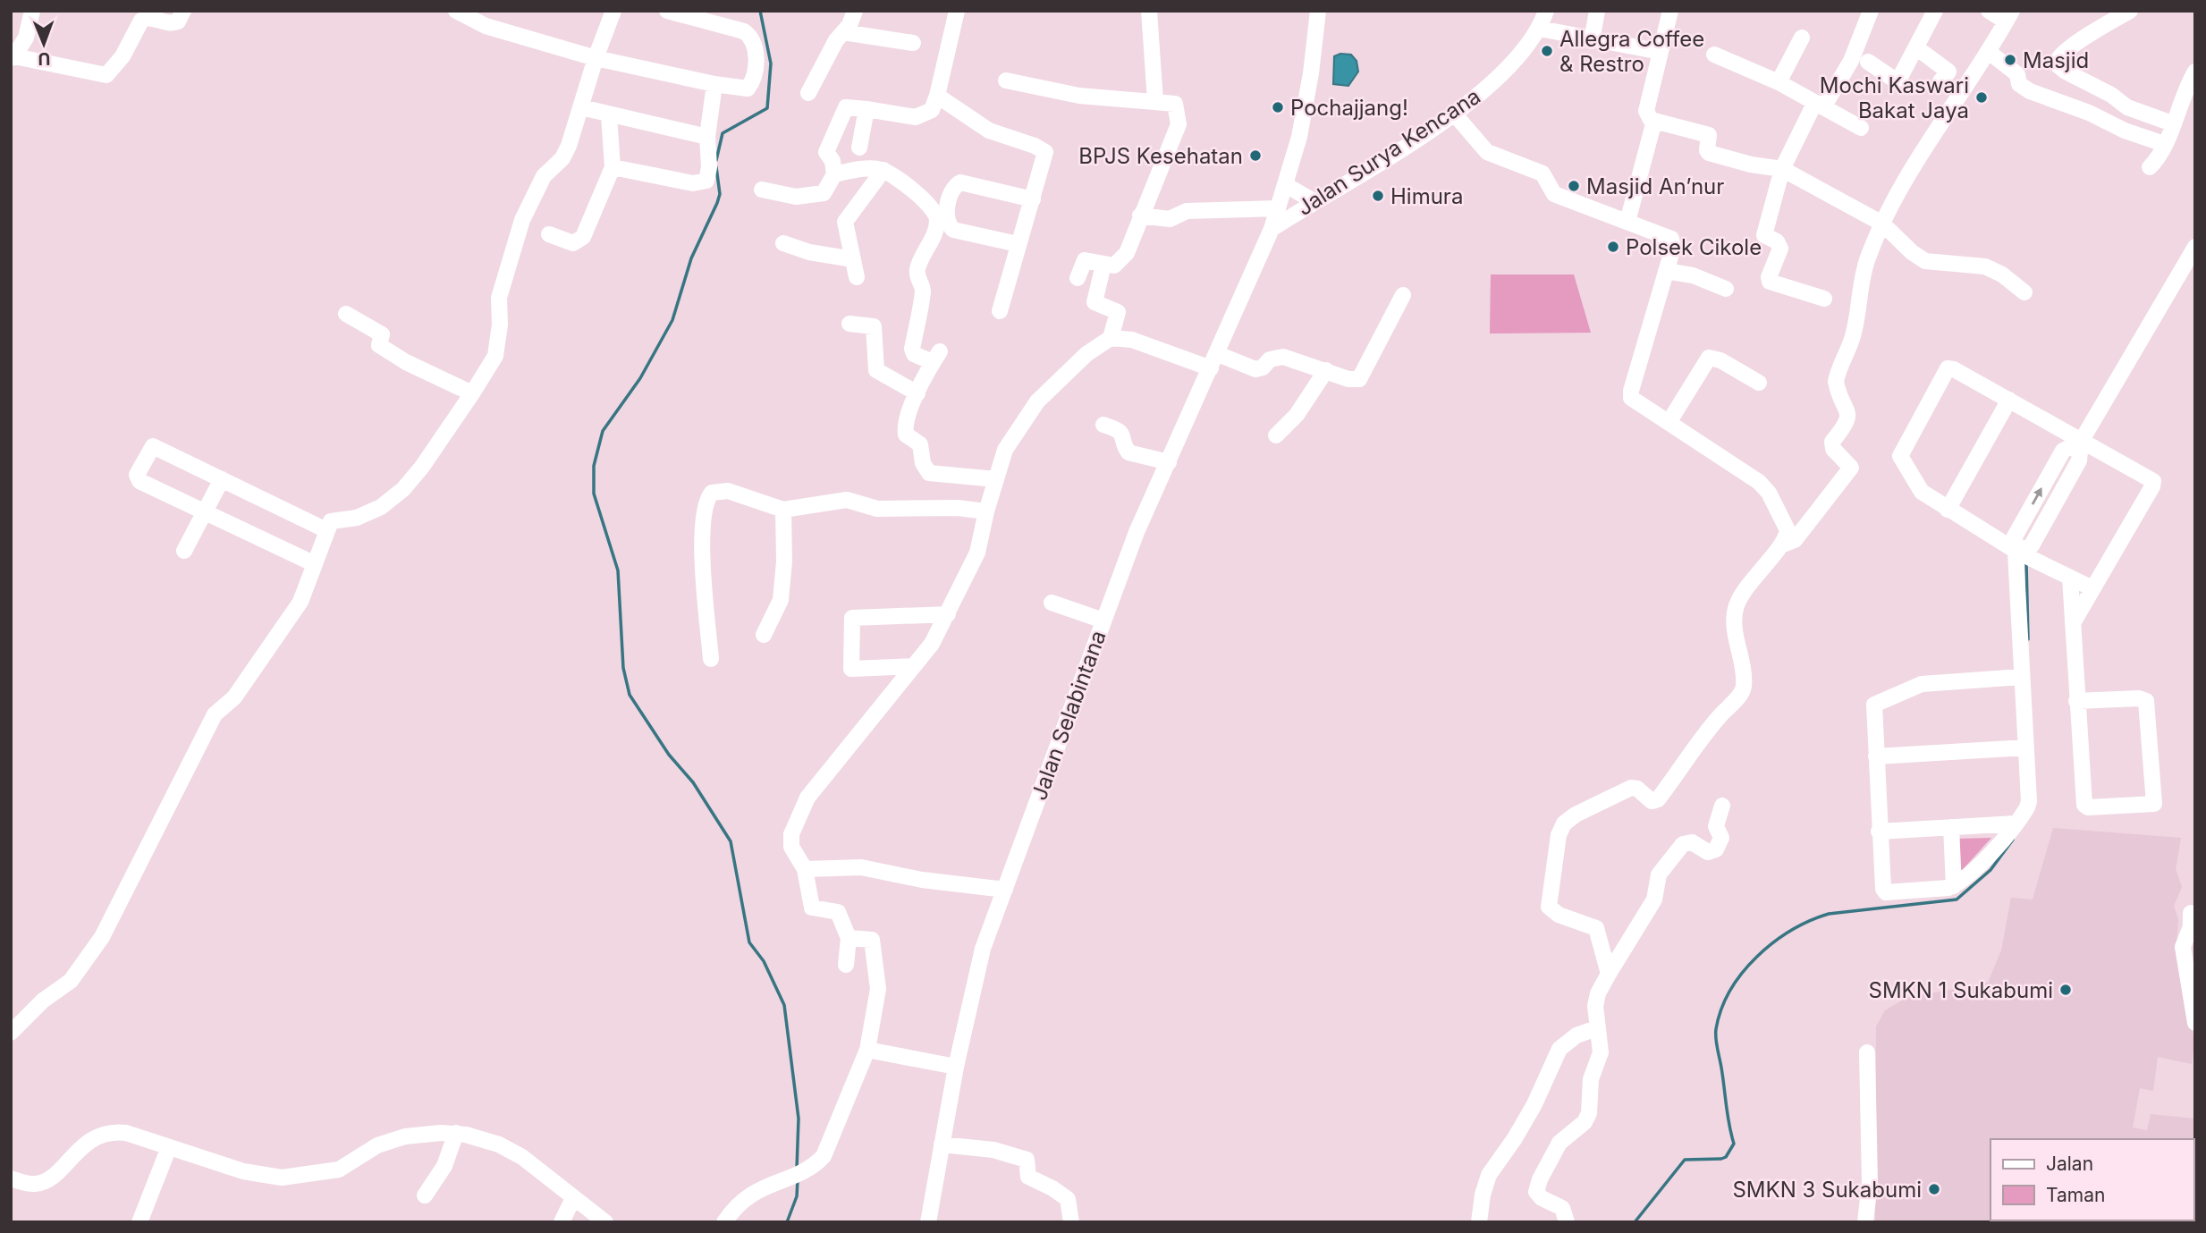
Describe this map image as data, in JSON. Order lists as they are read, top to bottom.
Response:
{
  "streets": {
    "street": ["Jalan Surya Kencana", "Jalan Selabintana"]
  },
  "crossings": [
    ["Jalan Surya Kencana", "Jalan Selabintana"]
  ],
  "places": [
    "Allegra Coffee & Restro",
    "Masjid",
    "Mochi Kaswari Bakat Jaya",
    "Pochajjang!",
    "BPJS Kesehatan",
    "Masjid An’nur",
    "Himura",
    "Polsek Cikole",
    "SMKN 1 Sukabumi",
    "SMKN 3 Sukabumi"
  ],
  "legend": ["Jalan", "Taman"],
  "north": "bottom"
}
